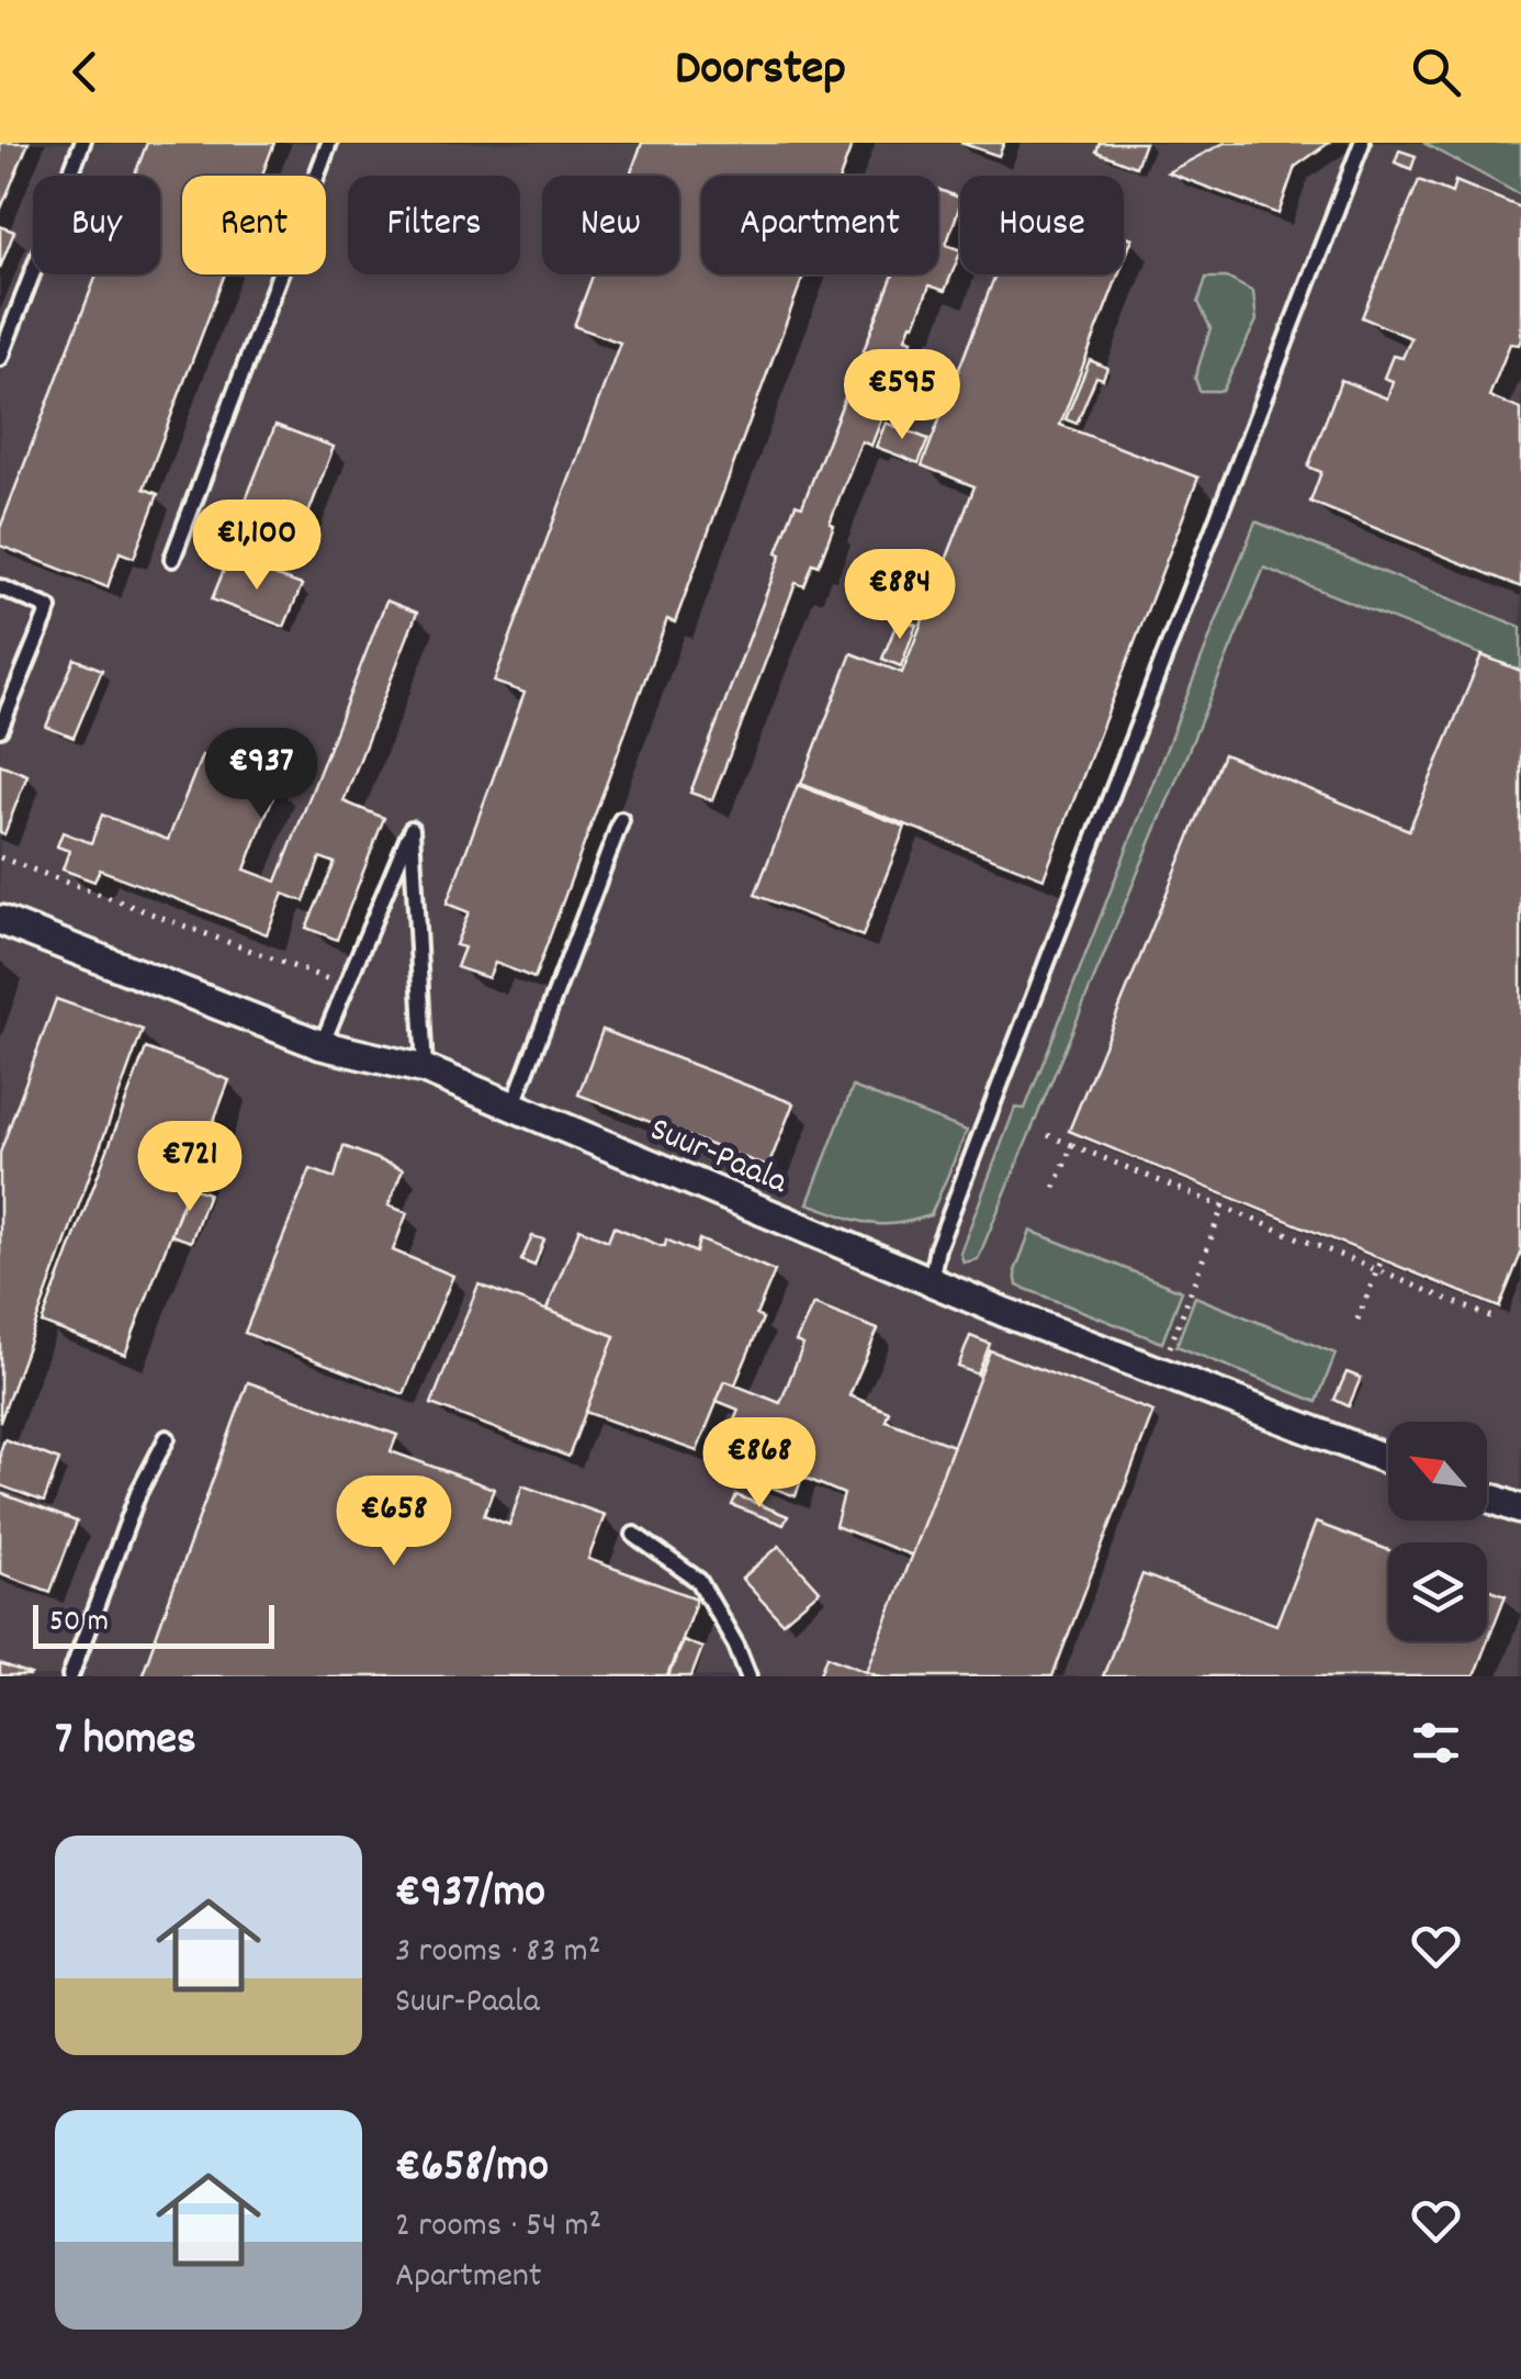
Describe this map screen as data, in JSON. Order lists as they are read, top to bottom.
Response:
{
  "streets": {
    "street": ["Suur-Paala"]
  },
  "scale_bar": "50 m",
  "north": "top left",
  "page": {
    "header": "Doorstep",
    "chip": [
      "Buy",
      "Rent",
      "Filters",
      "New",
      "Apartment",
      "House"
    ],
    "price": [
      "€595",
      "€1,100",
      "€884",
      "€937",
      "€721",
      "€868",
      "€658"
    ],
    "scale": "50 m",
    "heading": "7 homes",
    "list": [
      {
        "name": "€937/mo",
        "note": "3 rooms · 83 m² · Suur-Paala"
      },
      {
        "name": "€658/mo",
        "note": "2 rooms · 54 m² · Apartment"
      }
    ]
  }
}
